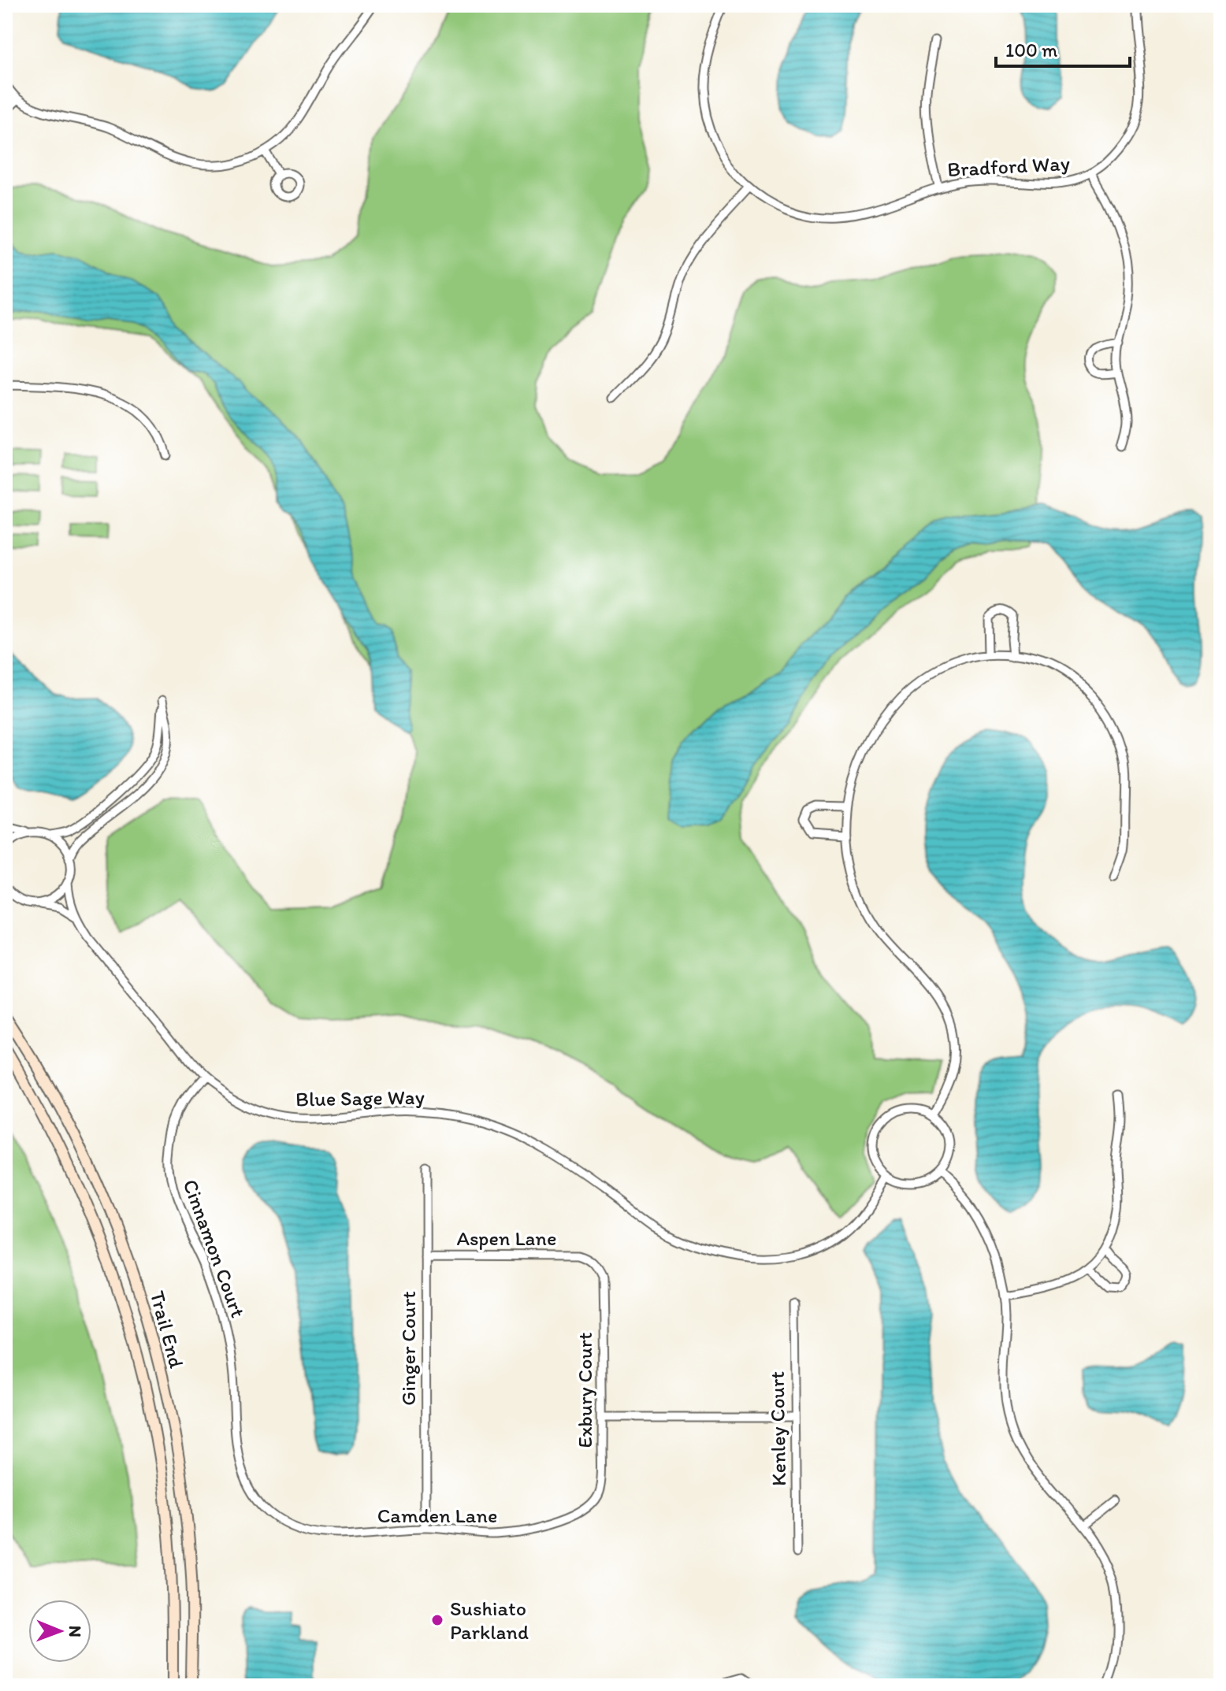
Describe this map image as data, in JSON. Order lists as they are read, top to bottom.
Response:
{
  "streets": {
    "street": [
      "Bradford Way",
      "Blue Sage Way",
      "Aspen Lane",
      "Cinnamon Court",
      "Trail End",
      "Ginger Court",
      "Exbury Court",
      "Kenley Court",
      "Camden Lane"
    ]
  },
  "crossings": [
    ["Blue Sage Way", "Cinnamon Court"],
    ["Aspen Lane", "Ginger Court"],
    ["Aspen Lane", "Exbury Court"],
    ["Cinnamon Court", "Camden Lane"],
    ["Ginger Court", "Camden Lane"],
    ["Exbury Court", "Camden Lane"]
  ],
  "places": ["Sushiato Parkland"],
  "scale_bar": "100 m",
  "north": "right"
}
